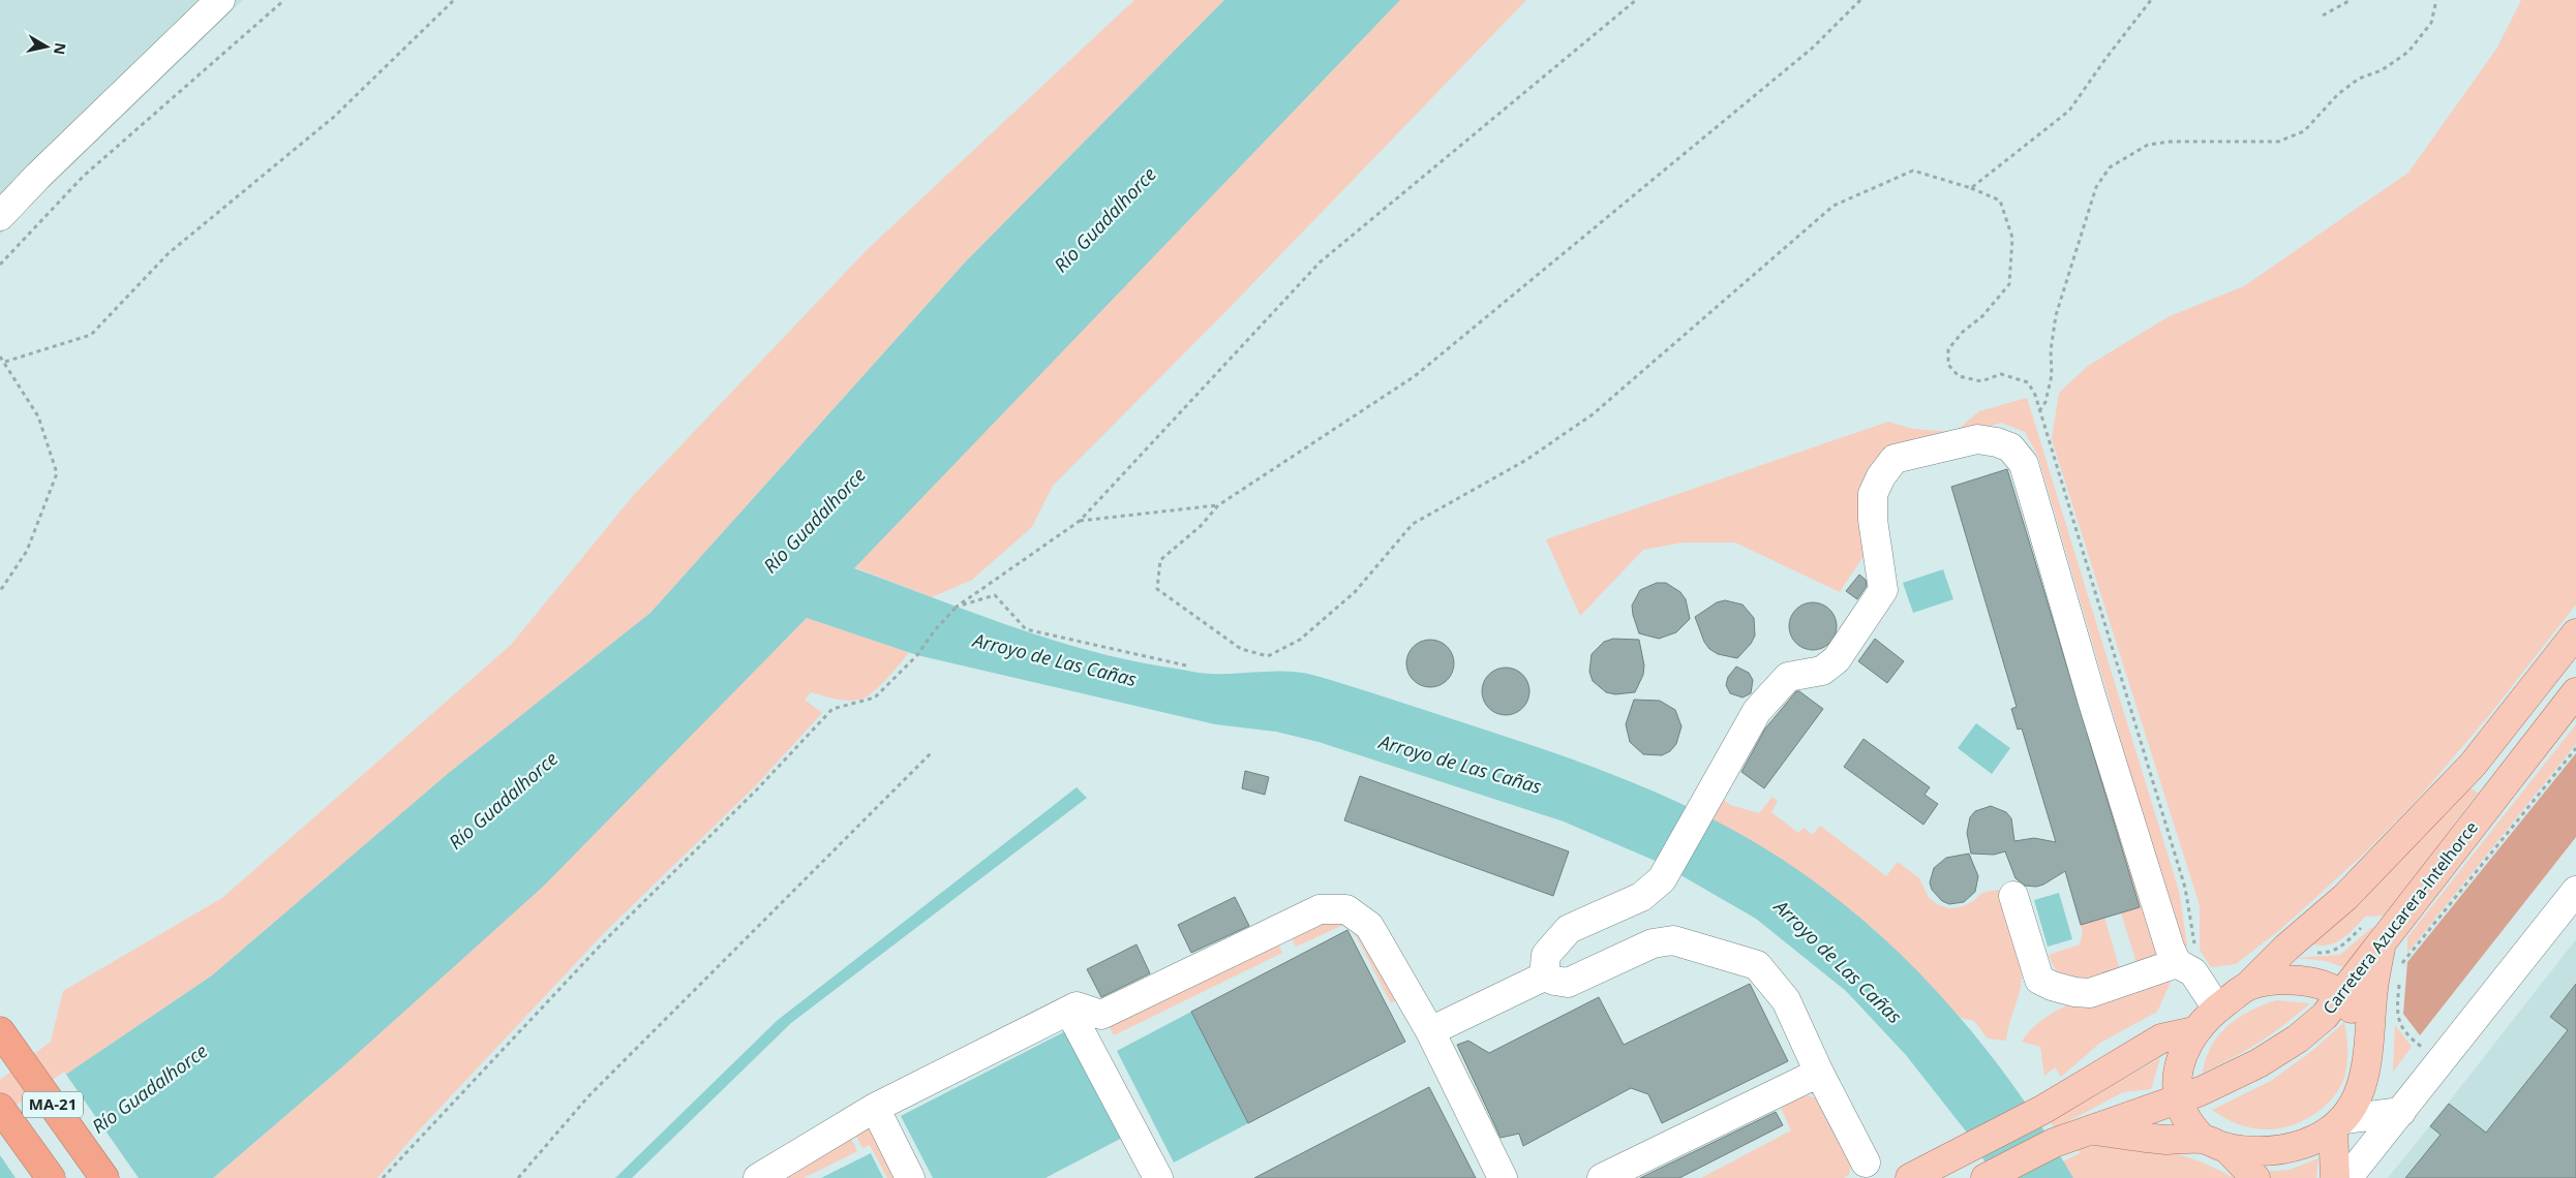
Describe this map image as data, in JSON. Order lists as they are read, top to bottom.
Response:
{
  "streets": {
    "highway": ["MA-21"],
    "main road": ["Carretera Azucarera-Intelhorce"]
  },
  "water": ["Río Guadalhorce", "Arroyo de Las Cañas"],
  "north": "right"
}
